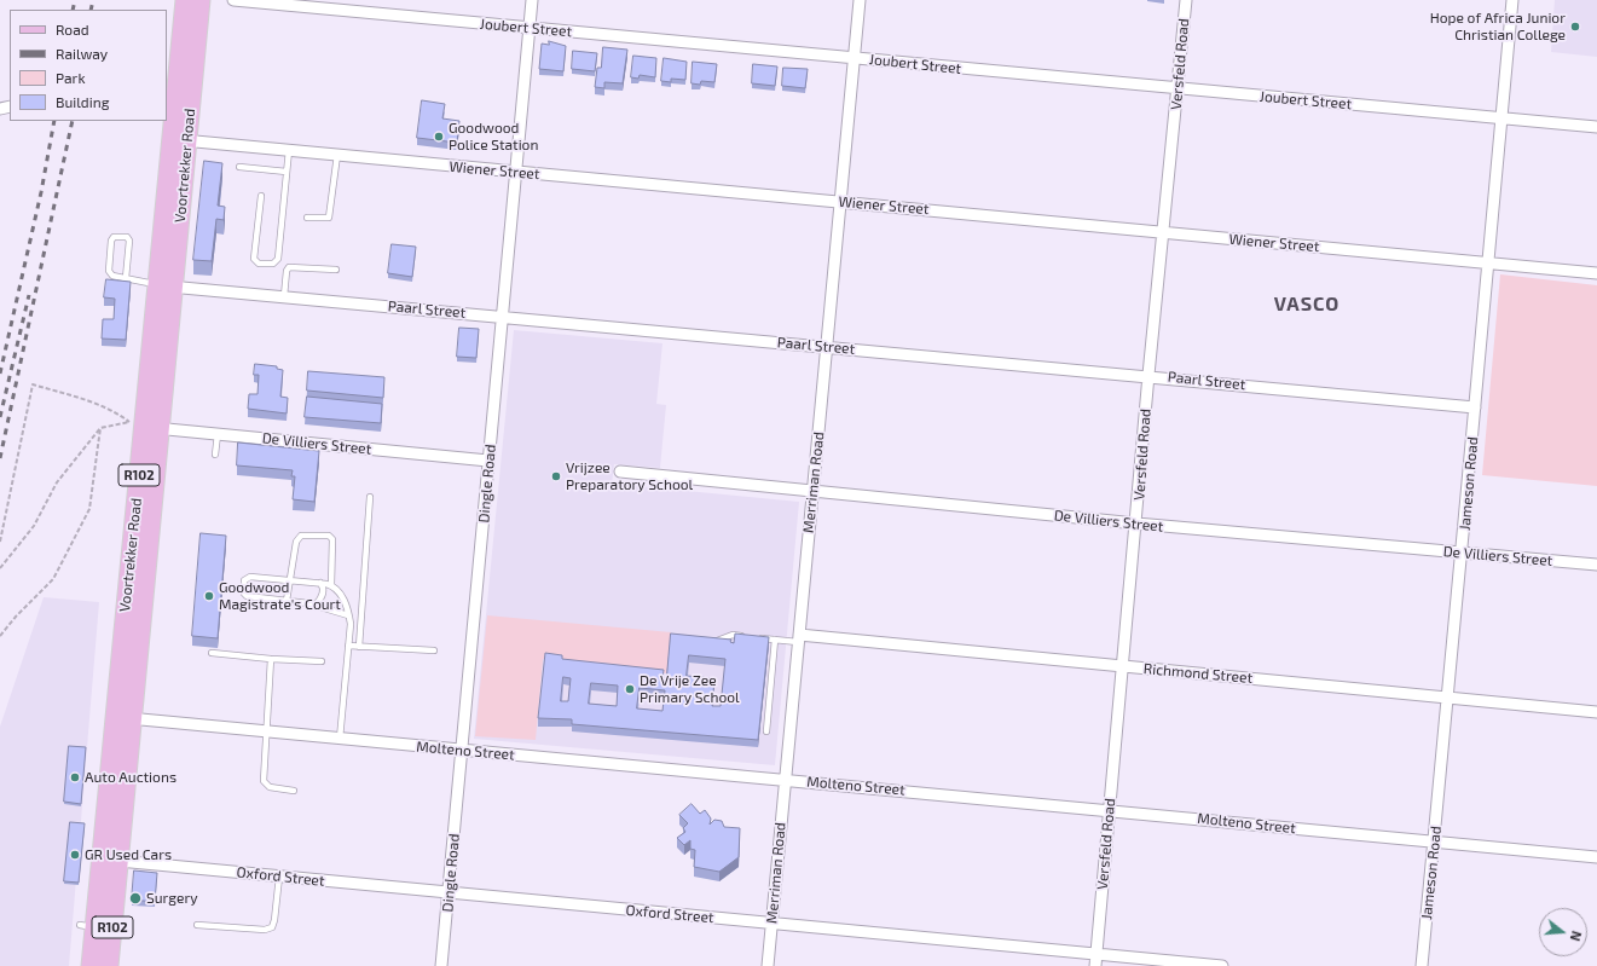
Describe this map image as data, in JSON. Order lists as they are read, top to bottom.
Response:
{
  "streets": {
    "main road": ["Voortrekker Road", "R102"],
    "street": [
      "Joubert Street",
      "Versfeld Road",
      "Wiener Street",
      "Paarl Street",
      "De Villiers Street",
      "Merriman Road",
      "Dingle Road",
      "Jameson Road",
      "Richmond Street",
      "Molteno Street",
      "Oxford Street"
    ]
  },
  "crossings": [
    ["Joubert Street", "Versfeld Road"],
    ["Joubert Street", "Merriman Road"],
    ["Joubert Street", "Dingle Road"],
    ["Joubert Street", "Jameson Road"],
    ["Versfeld Road", "Wiener Street"],
    ["Versfeld Road", "Paarl Street"],
    ["Versfeld Road", "De Villiers Street"],
    ["Versfeld Road", "Richmond Street"],
    ["Versfeld Road", "Molteno Street"],
    ["Versfeld Road", "Oxford Street"],
    ["Voortrekker Road", "Wiener Street"],
    ["Voortrekker Road", "Paarl Street"],
    ["Voortrekker Road", "De Villiers Street"],
    ["Voortrekker Road", "Molteno Street"],
    ["Voortrekker Road", "Oxford Street"],
    ["Wiener Street", "Merriman Road"],
    ["Wiener Street", "Dingle Road"],
    ["Wiener Street", "Jameson Road"],
    ["Paarl Street", "Merriman Road"],
    ["Paarl Street", "Dingle Road"],
    ["Paarl Street", "Jameson Road"],
    ["De Villiers Street", "Merriman Road"],
    ["De Villiers Street", "Dingle Road"],
    ["De Villiers Street", "Jameson Road"],
    ["Merriman Road", "Richmond Street"],
    ["Merriman Road", "Molteno Street"],
    ["Merriman Road", "Oxford Street"],
    ["Dingle Road", "Molteno Street"],
    ["Dingle Road", "Oxford Street"],
    ["Jameson Road", "Richmond Street"],
    ["Jameson Road", "Molteno Street"]
  ],
  "districts": ["VASCO"],
  "places": [
    "Hope of Africa Junior Christian College",
    "Goodwood Police Station",
    "Vrijzee Preparatory School",
    "Goodwood Magistrate's Court",
    "De Vrije Zee Primary School",
    "Auto Auctions",
    "GR Used Cars",
    "Surgery"
  ],
  "legend": [
    "Road",
    "Railway",
    "Park",
    "Building"
  ],
  "north": "right"
}
